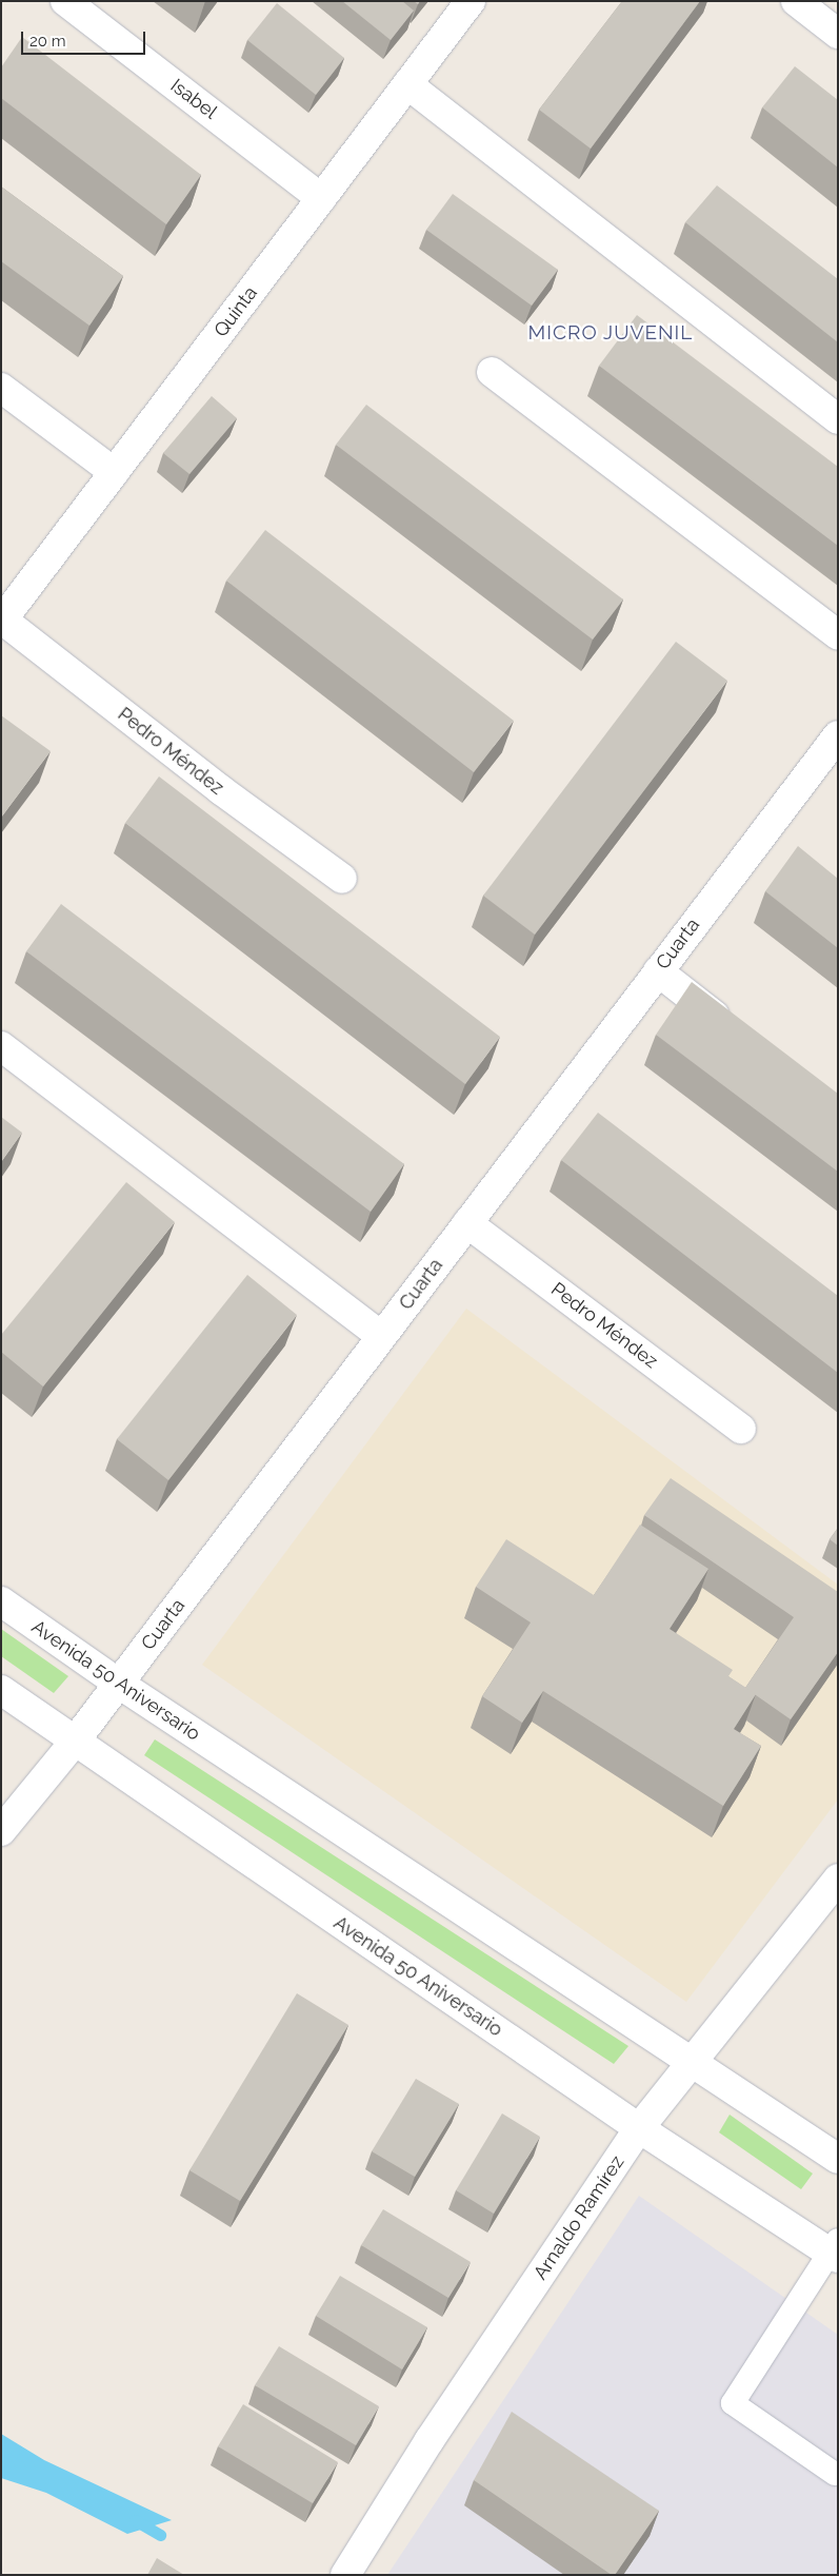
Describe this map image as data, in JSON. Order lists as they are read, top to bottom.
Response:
{
  "streets": {
    "street": [
      "Isabel",
      "Quinta",
      "Pedro Méndez",
      "Cuarta",
      "Avenida 50 Aniversario",
      "Arnaldo Ramírez"
    ]
  },
  "crossings": [
    ["Isabel", "Quinta"],
    ["Quinta", "Pedro Méndez"],
    ["Pedro Méndez", "Cuarta"],
    ["Cuarta", "Avenida 50 Aniversario"],
    ["Avenida 50 Aniversario", "Arnaldo Ramírez"]
  ],
  "districts": ["MICRO JUVENIL"],
  "scale_bar": "20 m"
}
